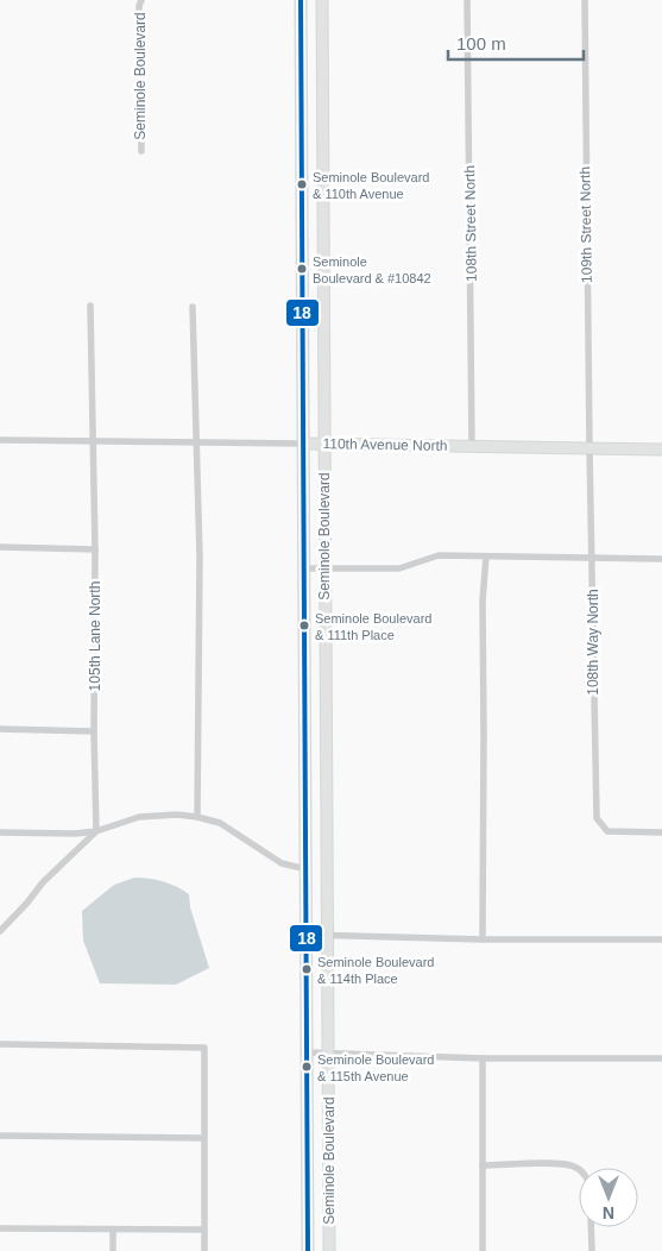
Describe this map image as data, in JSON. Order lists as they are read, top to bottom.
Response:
{
  "streets": {
    "main road": ["Seminole Boulevard", "110th Avenue North"],
    "street": [
      "108th Street North",
      "109th Street North",
      "105th Lane North",
      "108th Way North"
    ]
  },
  "crossings": [
    ["Seminole Boulevard", "110th Avenue North"],
    ["108th Street North", "110th Avenue North"],
    ["109th Street North", "110th Avenue North"],
    ["109th Street North", "108th Way North"],
    ["110th Avenue North", "105th Lane North"],
    ["110th Avenue North", "108th Way North"]
  ],
  "places": [
    "Seminole Boulevard & 110th Avenue",
    "Seminole Boulevard & #10842",
    "Seminole Boulevard & 111th Place",
    "Seminole Boulevard & 114th Place",
    "Seminole Boulevard & 115th Avenue"
  ],
  "lines": ["transit line 18"],
  "scale_bar": "100 m",
  "north": "bottom"
}
